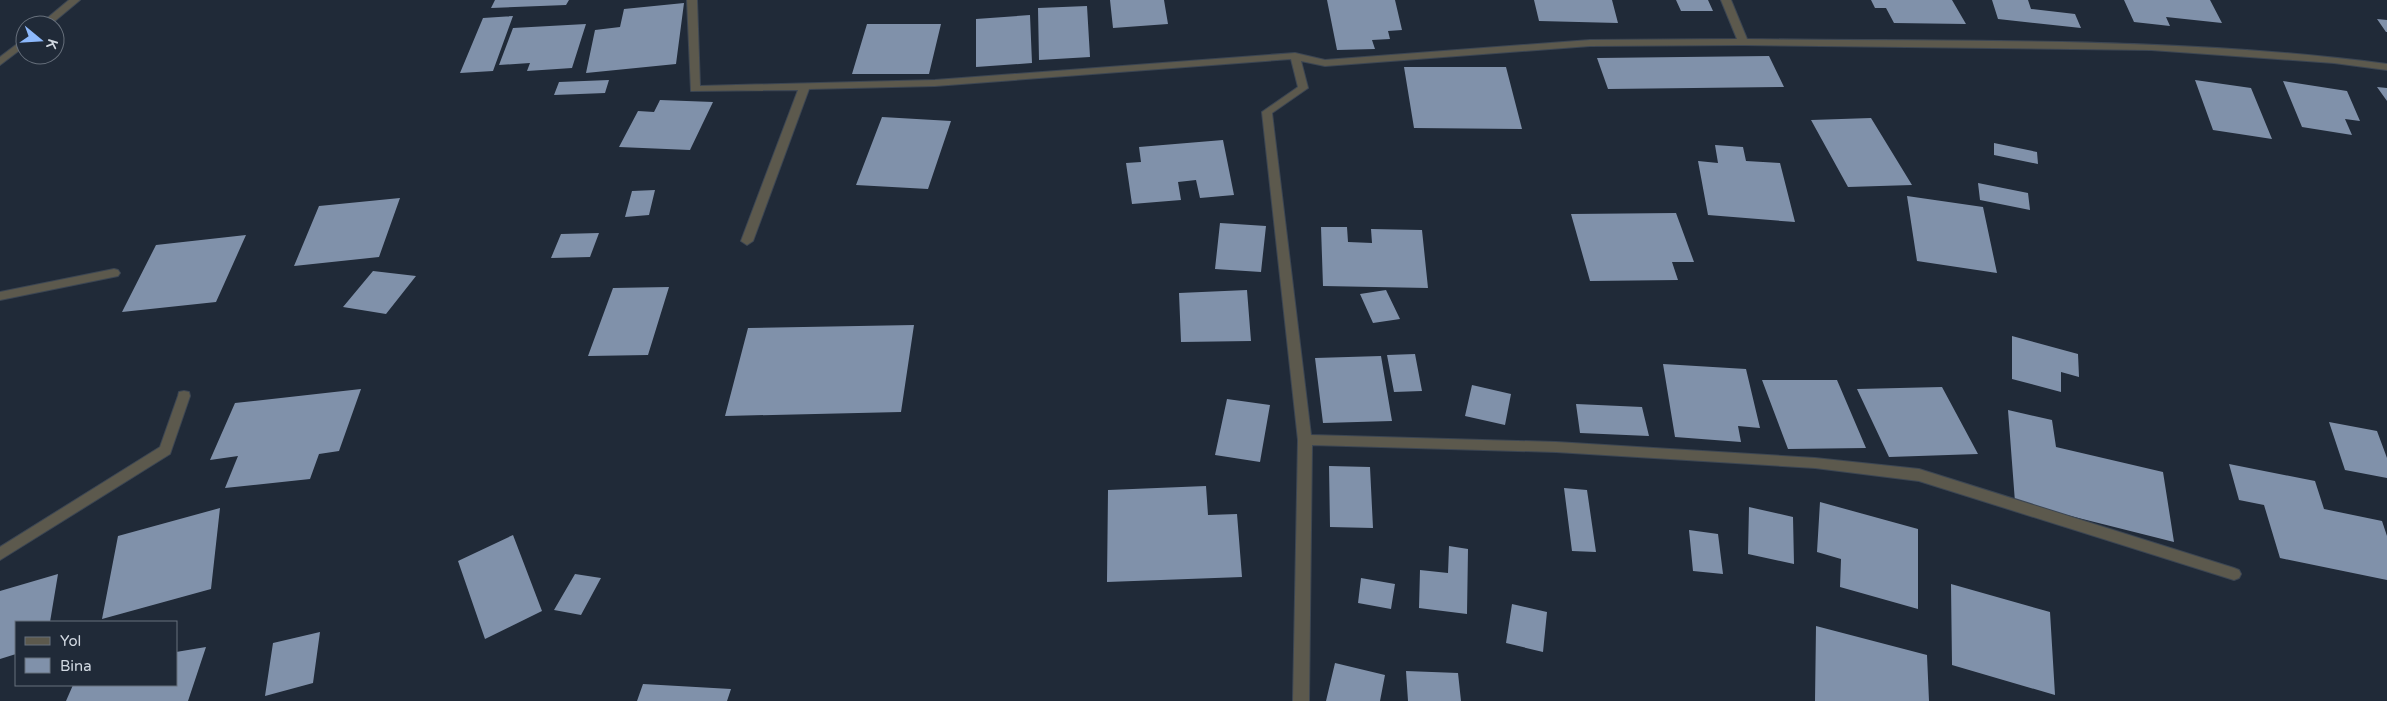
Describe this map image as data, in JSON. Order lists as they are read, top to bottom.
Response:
{
  "legend": ["Yol", "Bina"],
  "north": "right"
}
